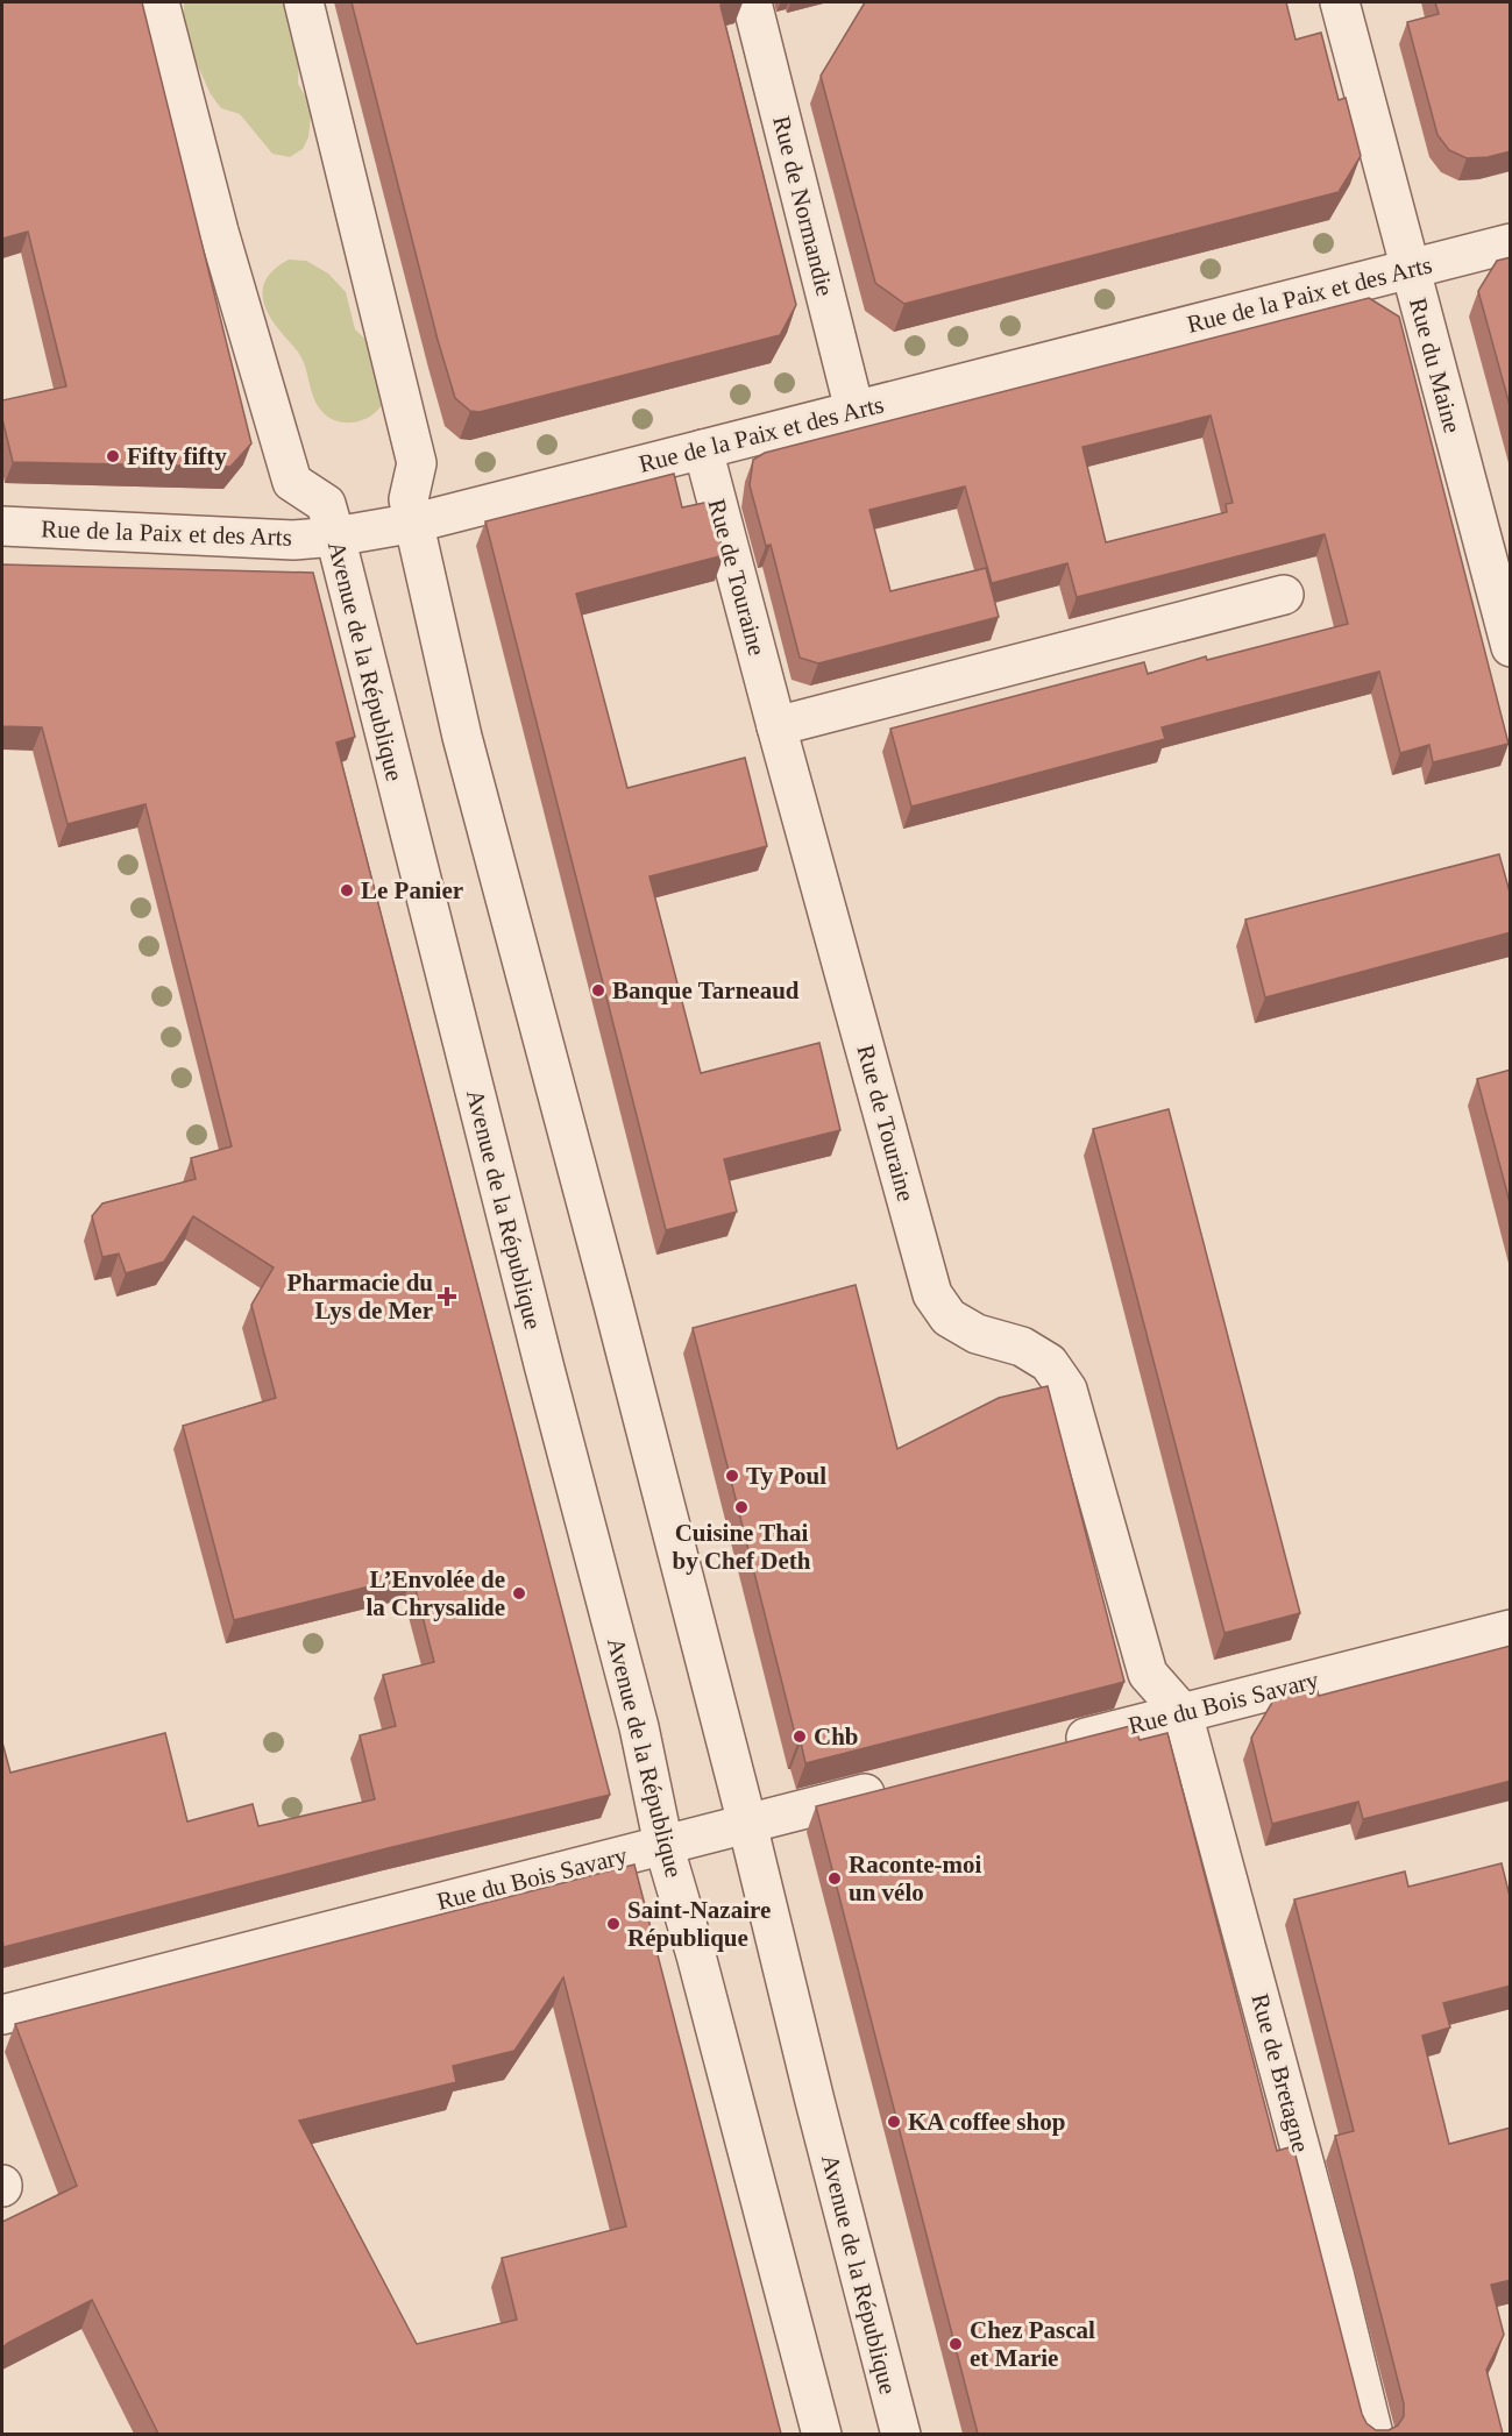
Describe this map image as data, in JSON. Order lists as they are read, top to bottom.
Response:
{
  "streets": {
    "street": [
      "Rue de Normandie",
      "Rue de la Paix et des Arts",
      "Rue du Maine",
      "Rue de Touraine",
      "Avenue de la République",
      "Rue du Bois Savary",
      "Rue de Bretagne"
    ]
  },
  "crossings": [
    ["Rue de Normandie", "Rue de la Paix et des Arts"],
    ["Rue de la Paix et des Arts", "Rue du Maine"],
    ["Rue de la Paix et des Arts", "Rue de Touraine"],
    ["Rue de la Paix et des Arts", "Avenue de la République"],
    ["Rue de Touraine", "Rue du Bois Savary"],
    ["Rue de Touraine", "Rue de Bretagne"],
    ["Avenue de la République", "Rue du Bois Savary"],
    ["Rue du Bois Savary", "Rue de Bretagne"]
  ],
  "places": {
    "other": [
      "Fifty fifty",
      "Le Panier",
      "Banque Tarneaud",
      "Ty Poul",
      "Cuisine Thai by Chef Deth",
      "L’Envolée de la Chrysalide",
      "Chb",
      "Raconte-moi un vélo",
      "Saint-Nazaire République",
      "KA coffee shop",
      "Chez Pascal et Marie"
    ],
    "health": ["Pharmacie du Lys de Mer"]
  }
}
